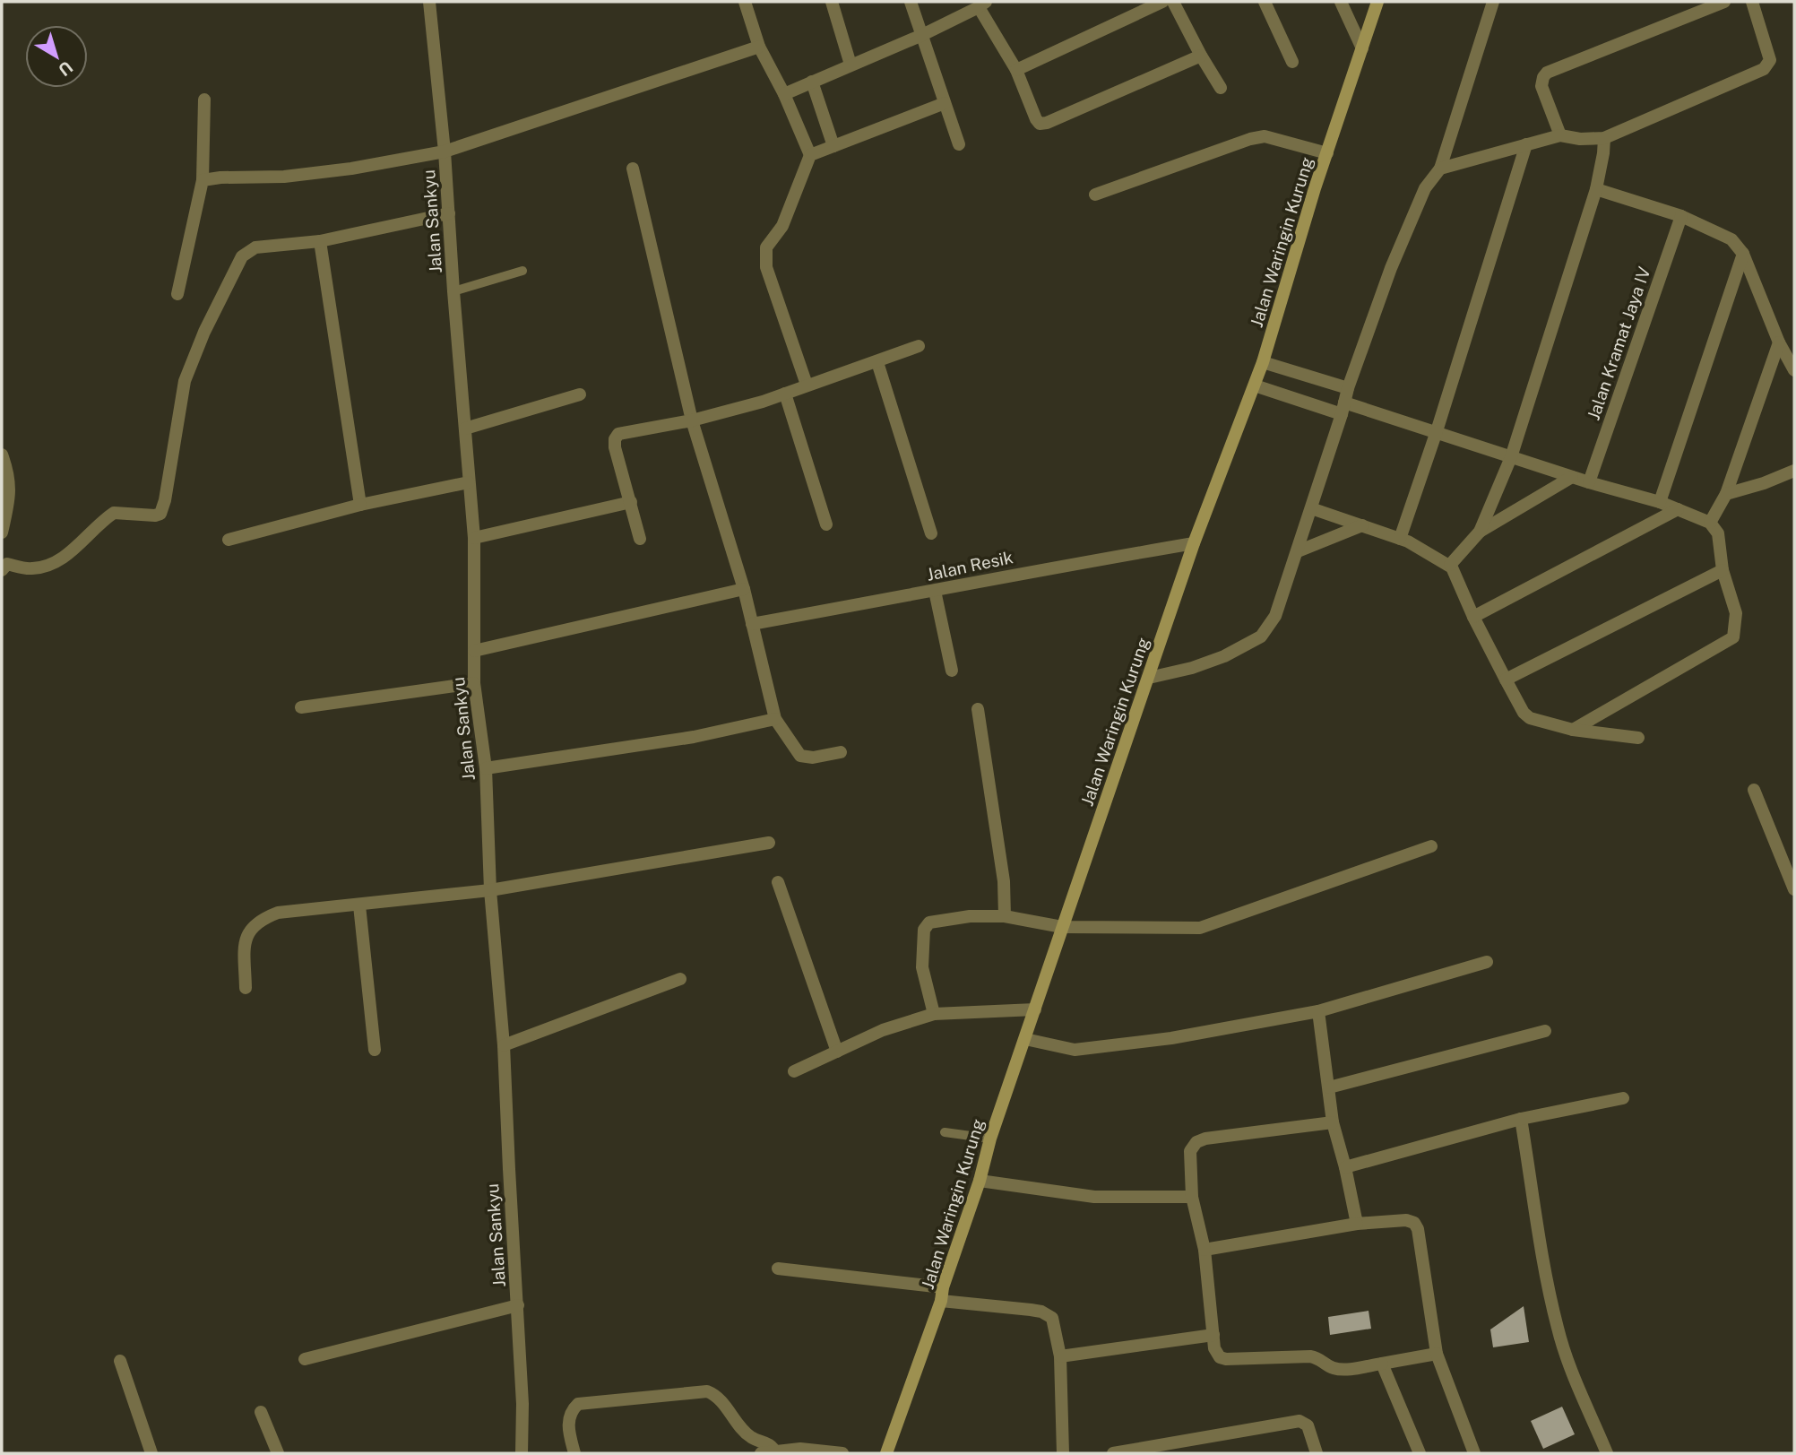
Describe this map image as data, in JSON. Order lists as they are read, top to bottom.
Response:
{
  "streets": {
    "street": [
      "Jalan Sankyu",
      "Jalan Waringin Kurung",
      "Jalan Kramat Jaya IV",
      "Jalan Resik"
    ]
  },
  "crossings": [
    ["Jalan Waringin Kurung", "Jalan Resik"]
  ],
  "north": "bottom right"
}
